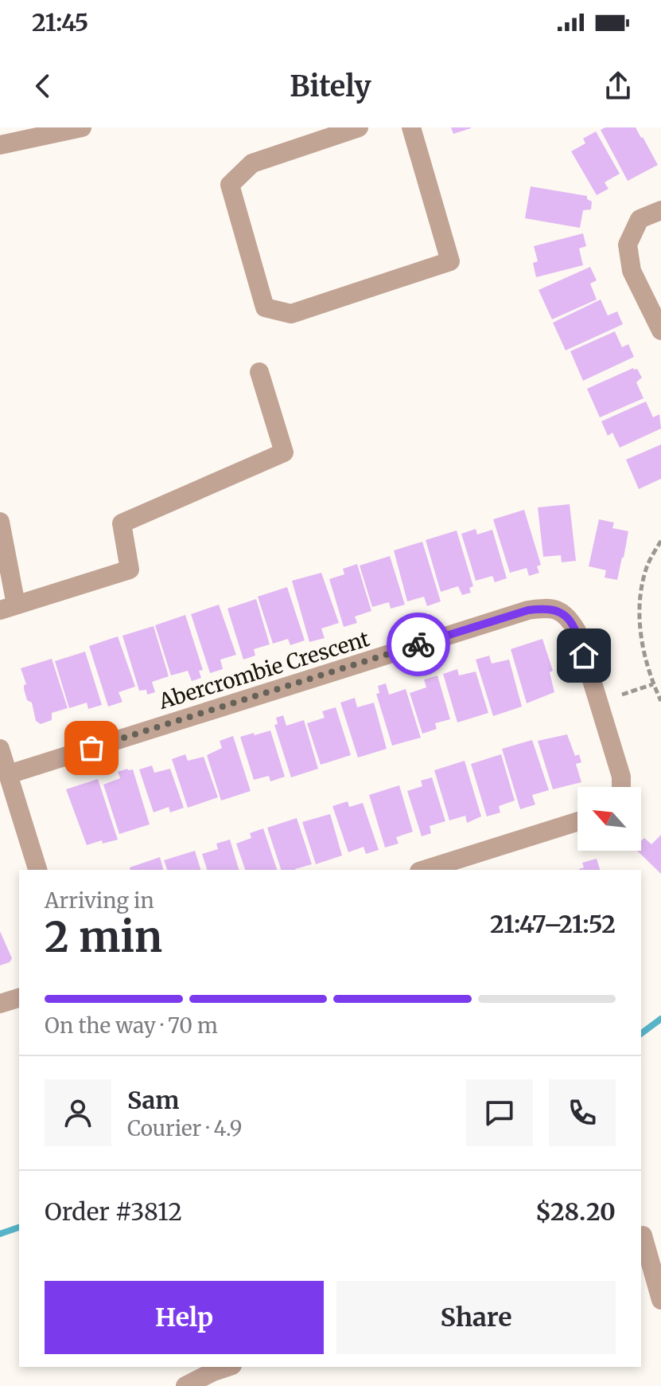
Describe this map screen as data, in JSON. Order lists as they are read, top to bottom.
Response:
{
  "streets": {
    "street": ["Abercrombie Crescent"]
  },
  "north": "top left",
  "page": {
    "status": "21:45",
    "header": "Bitely",
    "heading": ["2 min", "Arriving in", "21:47–21:52"],
    "panel": [
      "Sam",
      "Courier · 4.9",
      "Order #3812",
      "$28.20"
    ],
    "bar": "On the way · 70 m",
    "buttons": ["Help", "Share"]
  }
}
